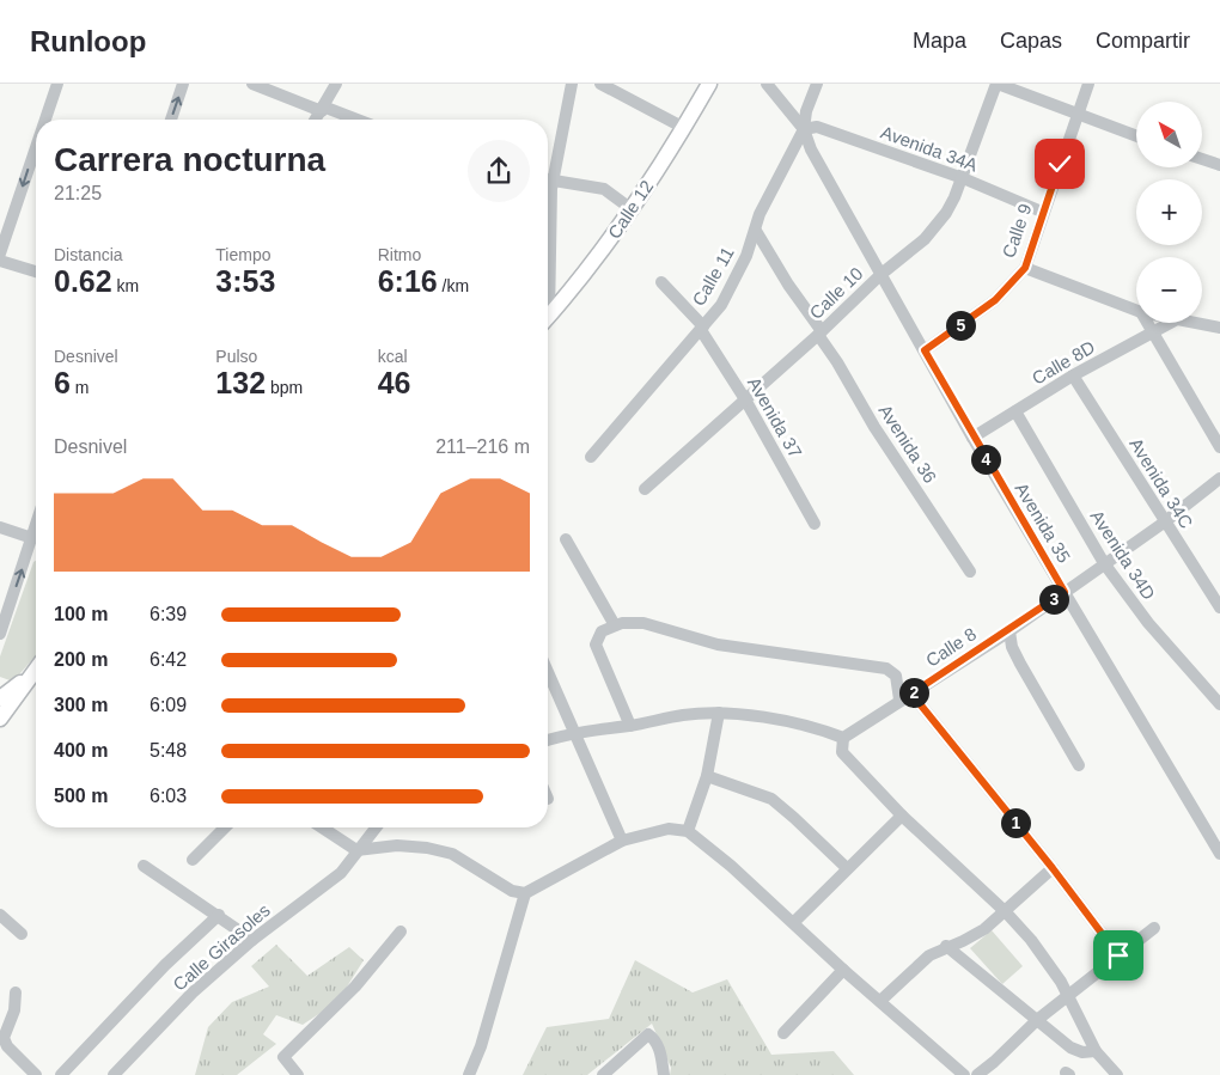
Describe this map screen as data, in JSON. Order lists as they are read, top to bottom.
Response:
{
  "streets": {
    "main road": ["Calle 12"],
    "street": [
      "Avenida 34A",
      "Calle 9",
      "Calle 11",
      "Calle 10",
      "Calle 8D",
      "Avenida 37",
      "Avenida 36",
      "Avenida 34C",
      "Avenida 35",
      "Avenida 34D",
      "Calle 8",
      "Calle Girasoles"
    ]
  },
  "crossings": [
    ["Avenida 34A", "Calle 9"],
    ["Avenida 34A", "Calle 11"],
    ["Avenida 34A", "Calle 10"],
    ["Avenida 34A", "Avenida 35"],
    ["Calle 9", "Avenida 35"],
    ["Calle 11", "Avenida 37"],
    ["Calle 11", "Avenida 36"],
    ["Calle 11", "Avenida 35"],
    ["Calle 10", "Avenida 37"],
    ["Calle 10", "Avenida 36"],
    ["Calle 10", "Avenida 35"],
    ["Calle 8D", "Avenida 34C"],
    ["Calle 8D", "Avenida 35"],
    ["Calle 8D", "Avenida 34D"],
    ["Avenida 34C", "Calle 8"],
    ["Avenida 35", "Calle 8"],
    ["Avenida 34D", "Calle 8"]
  ],
  "north": "top left",
  "page": {
    "header": "Runloop",
    "nav": ["Mapa", "Capas", "Compartir"],
    "map_buttons": ["+", "−"],
    "heading": ["Carrera nocturna", "21:25"],
    "stats": [
      ["Distancia", "0.62 km"],
      ["Tiempo", "3:53"],
      ["Ritmo", "6:16 /km"],
      ["Desnivel", "6 m"],
      ["Pulso", "132 bpm"],
      ["kcal", "46"]
    ],
    "pins": [
      "5",
      "4",
      "3",
      "2",
      "1"
    ],
    "chart": ["Desnivel", "211–216 m"],
    "list": [
      {
        "name": "100 m",
        "note": "6:39"
      },
      {
        "name": "200 m",
        "note": "6:42"
      },
      {
        "name": "300 m",
        "note": "6:09"
      },
      {
        "name": "400 m",
        "note": "5:48"
      },
      {
        "name": "500 m",
        "note": "6:03"
      }
    ]
  }
}
